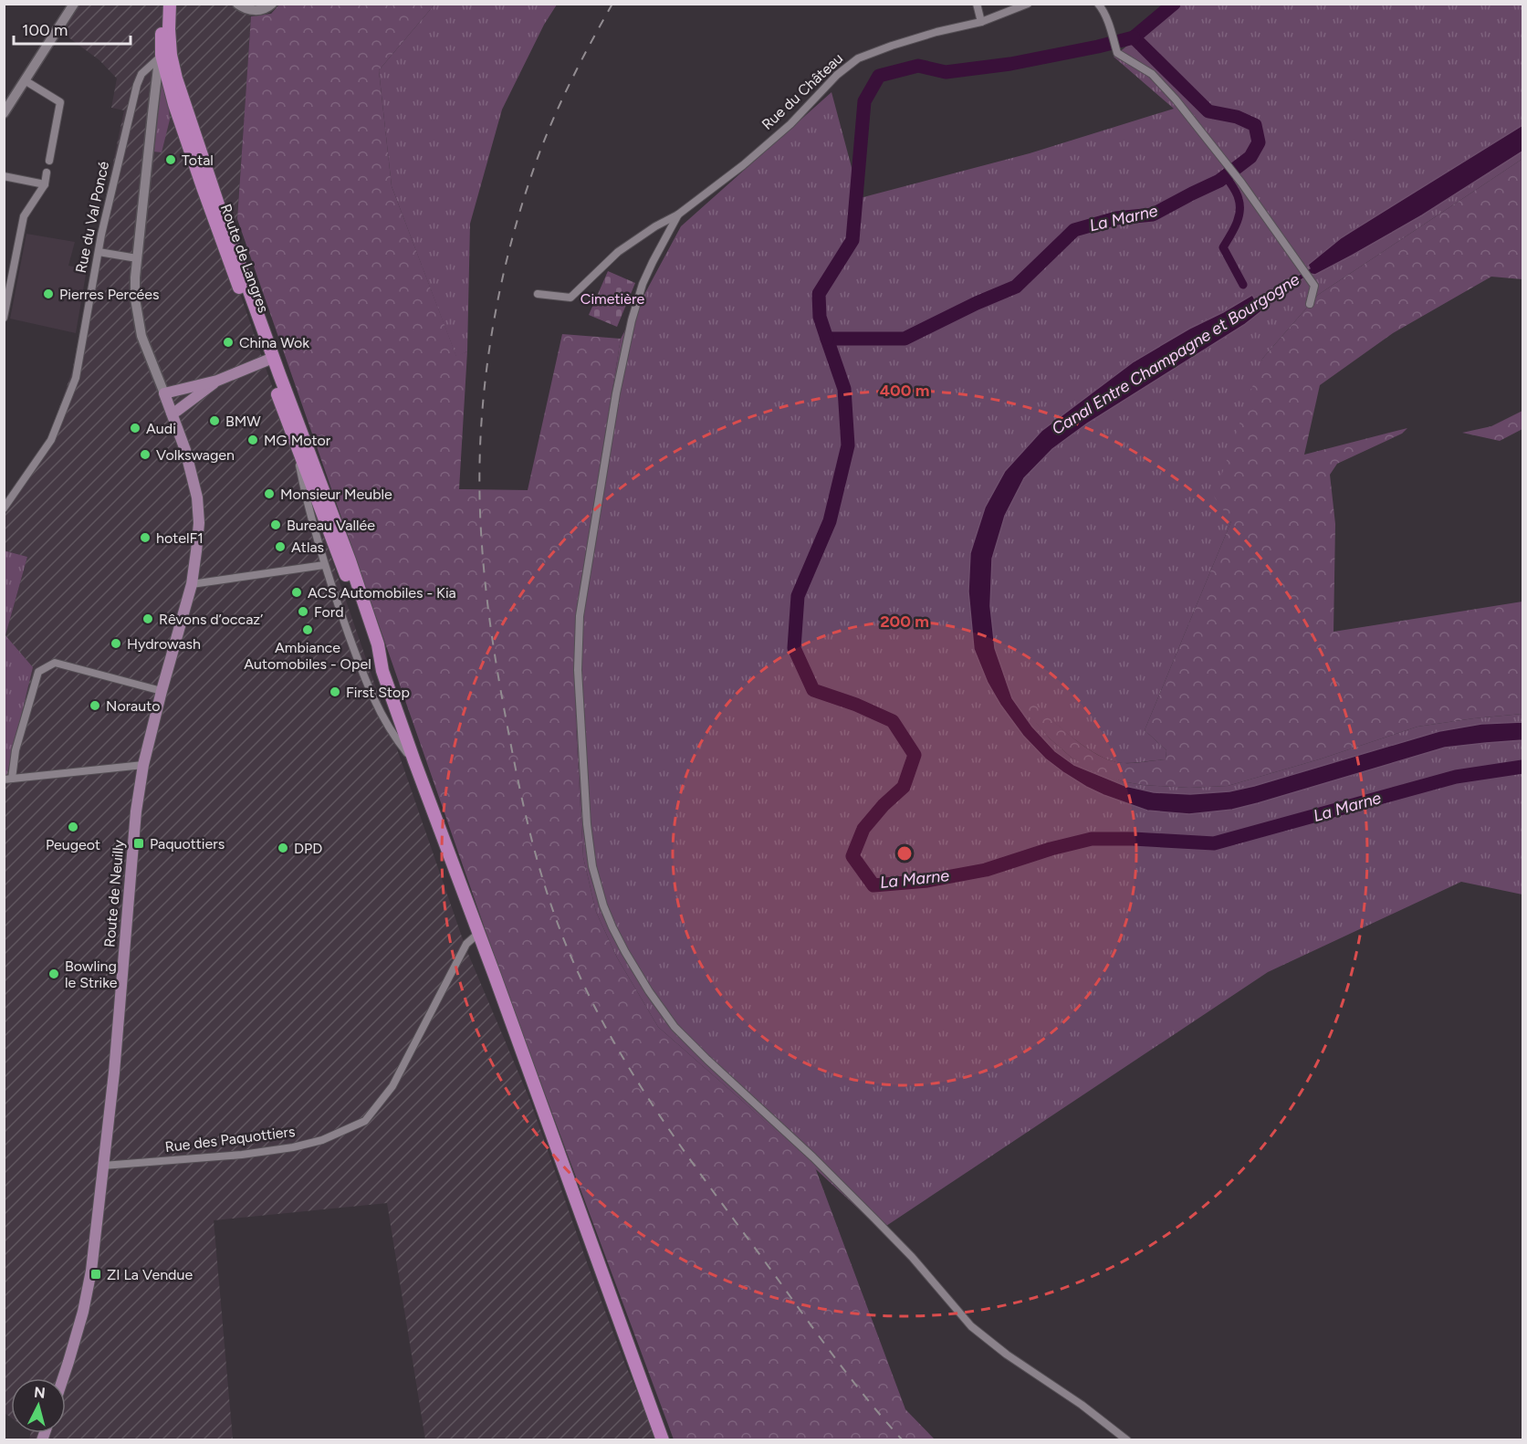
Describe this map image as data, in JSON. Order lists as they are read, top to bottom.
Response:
{
  "streets": {
    "main road": ["Route de Langres", "Route de Neuilly"],
    "street": ["Rue du Château", "Rue du Val Poncé", "Rue des Paquottiers"]
  },
  "crossings": [
    ["Rue du Val Poncé", "Route de Langres"],
    ["Route de Neuilly", "Rue des Paquottiers"]
  ],
  "water": ["La Marne", "Canal Entre Champagne et Bourgogne"],
  "parks": ["Cimetière"],
  "places": {
    "other": [
      "Total",
      "Pierres Percées",
      "China Wok",
      "BMW",
      "Audi",
      "MG Motor",
      "Volkswagen",
      "Monsieur Meuble",
      "Bureau Vallée",
      "hotelF1",
      "Atlas",
      "ACS Automobiles - Kia",
      "Ford",
      "Rêvons d’occaz’",
      "Ambiance Automobiles - Opel",
      "Hydrowash",
      "First Stop",
      "Norauto",
      "Peugeot",
      "DPD",
      "Bowling le Strike"
    ],
    "transit": ["Paquottiers", "ZI La Vendue"]
  },
  "scale_bar": "100 m",
  "north": "top",
  "rings": ["400 m", "200 m"]
}
